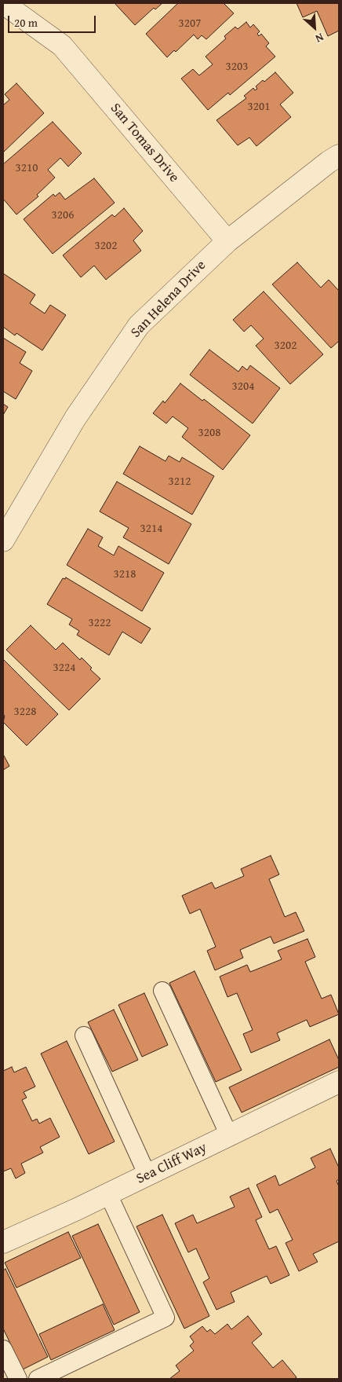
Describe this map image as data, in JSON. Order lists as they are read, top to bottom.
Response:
{
  "streets": {
    "street": ["San Tomas Drive", "San Helena Drive", "Sea Cliff Way"]
  },
  "crossings": [
    ["San Tomas Drive", "San Helena Drive"]
  ],
  "house_numbers": [
    "3207",
    "3203",
    "3201",
    "3210",
    "3206",
    "3202",
    "3202",
    "3204",
    "3208",
    "3212",
    "3214",
    "3218",
    "3222",
    "3224",
    "3228"
  ],
  "scale_bar": "20 m",
  "north": "bottom right"
}
